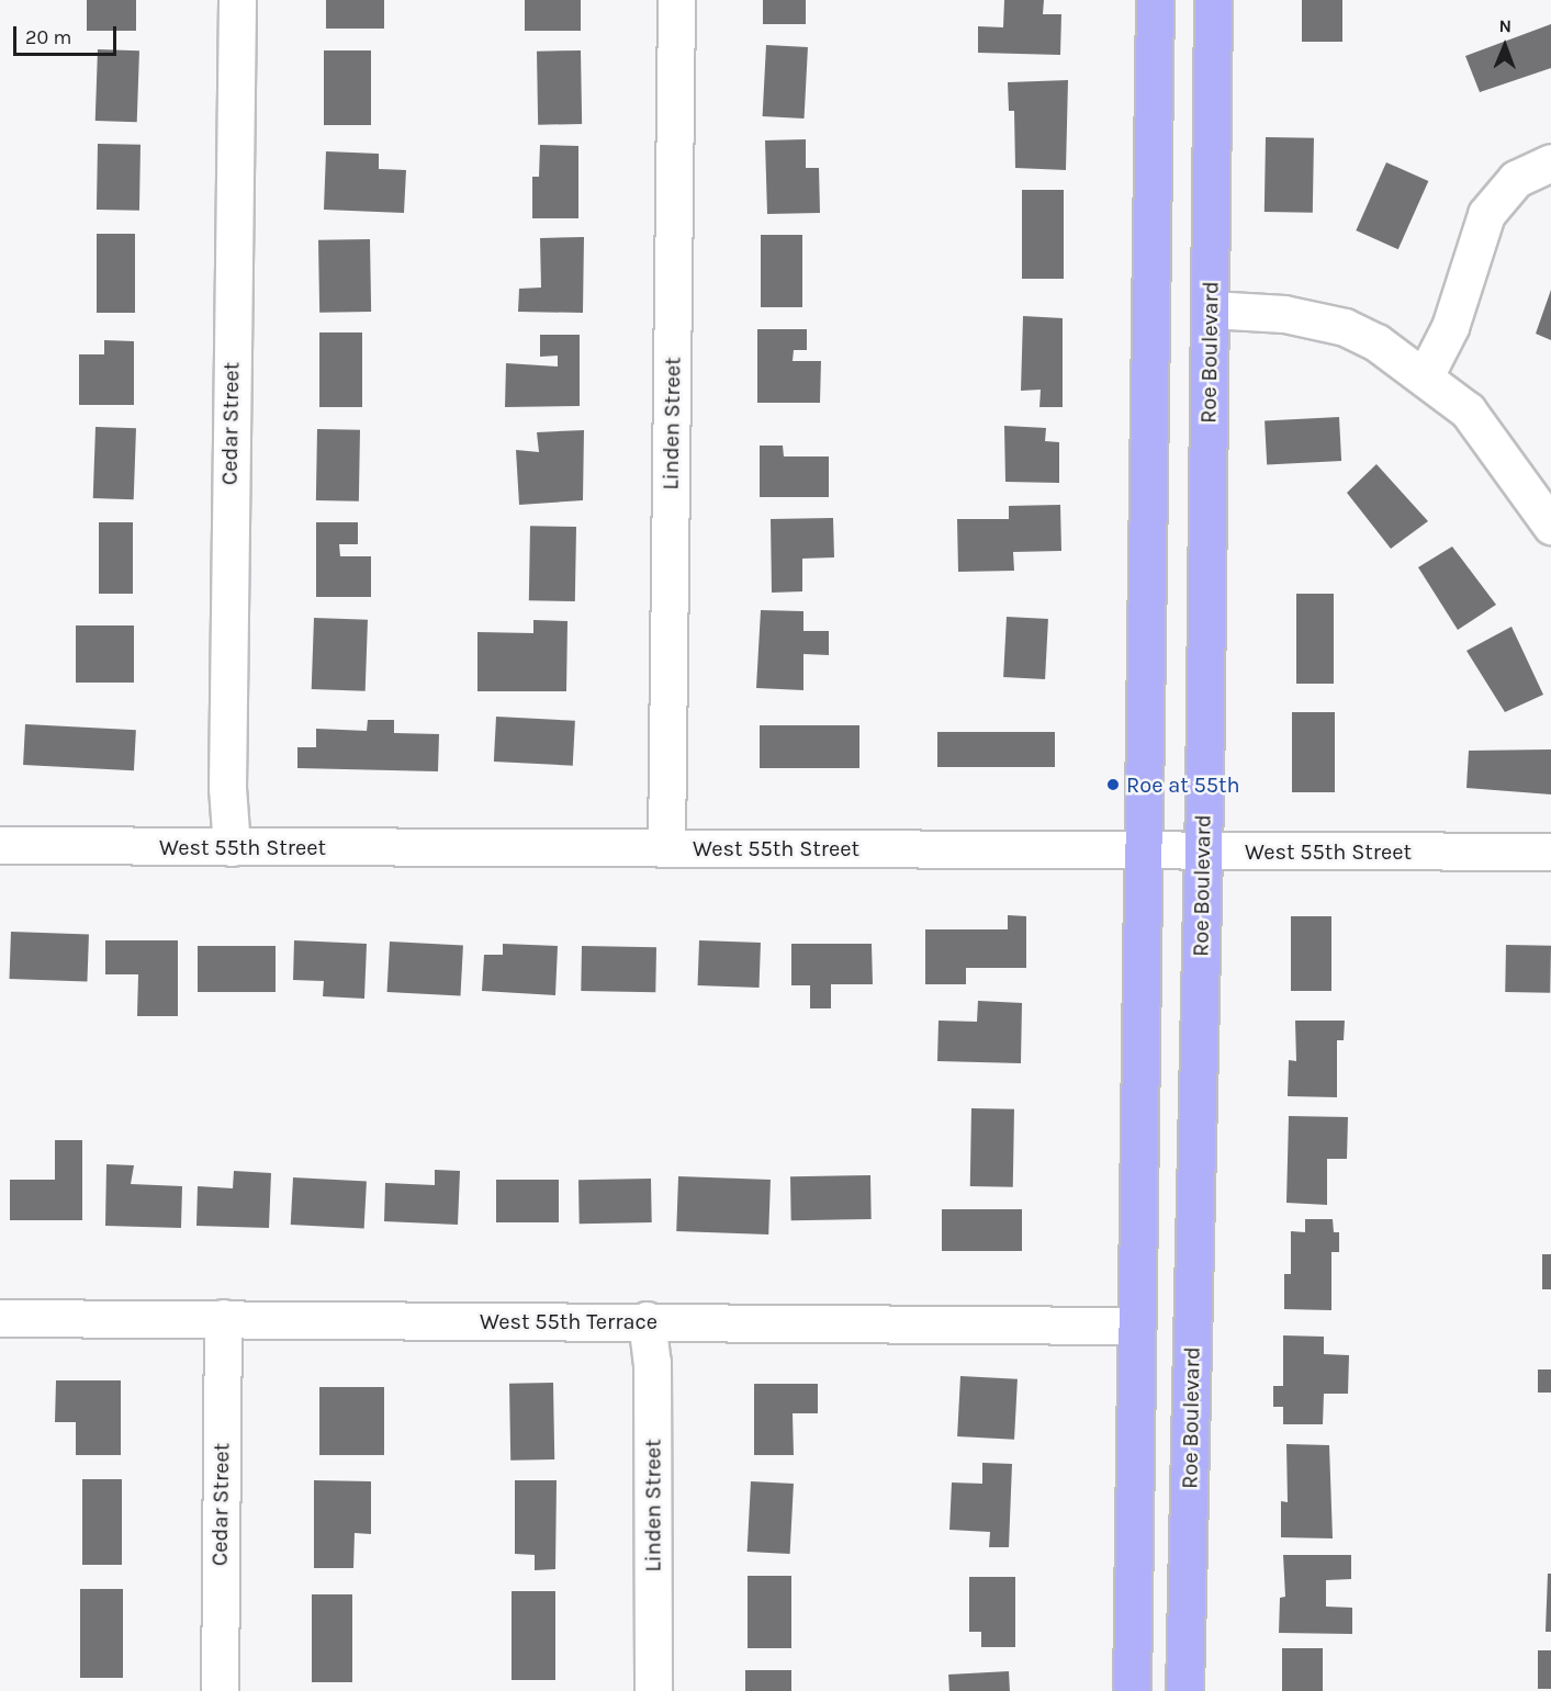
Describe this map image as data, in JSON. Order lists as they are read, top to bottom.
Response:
{
  "streets": {
    "main road": ["Roe Boulevard"],
    "street": [
      "Cedar Street",
      "Linden Street",
      "West 55th Street",
      "West 55th Terrace"
    ]
  },
  "crossings": [
    ["Roe Boulevard", "West 55th Street"],
    ["Cedar Street", "West 55th Street"],
    ["Cedar Street", "West 55th Terrace"],
    ["Linden Street", "West 55th Street"],
    ["Linden Street", "West 55th Terrace"]
  ],
  "places": ["Roe at 55th"],
  "scale_bar": "20 m",
  "north": "top"
}
